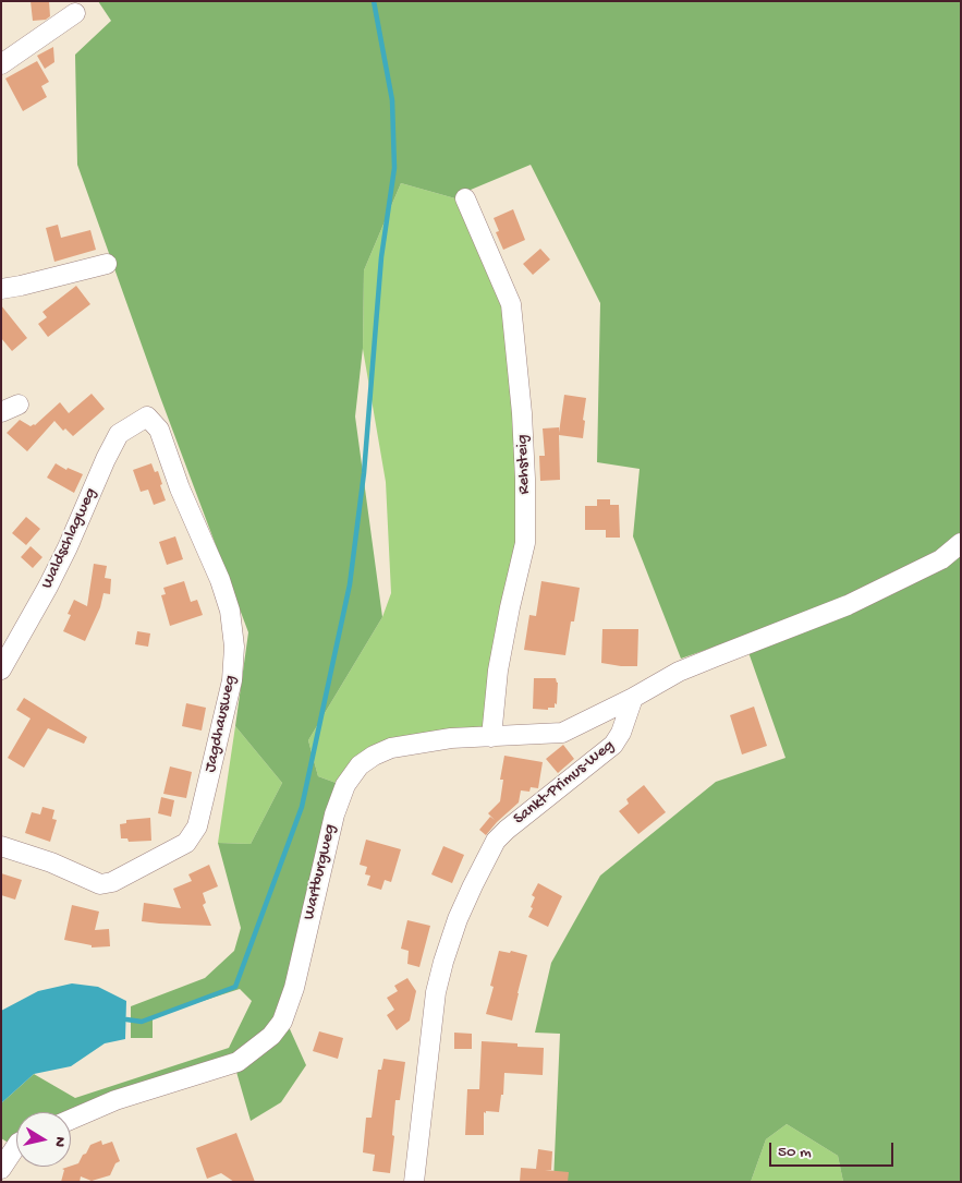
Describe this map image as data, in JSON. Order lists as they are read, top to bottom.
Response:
{
  "streets": {
    "street": [
      "Rehsteig",
      "Waldschlagweg",
      "Jagdhausweg",
      "Sankt-Primus-Weg",
      "Wartburgweg"
    ]
  },
  "crossings": [
    ["Rehsteig", "Wartburgweg"],
    ["Waldschlagweg", "Jagdhausweg"],
    ["Sankt-Primus-Weg", "Wartburgweg"]
  ],
  "scale_bar": "50 m",
  "north": "right"
}
